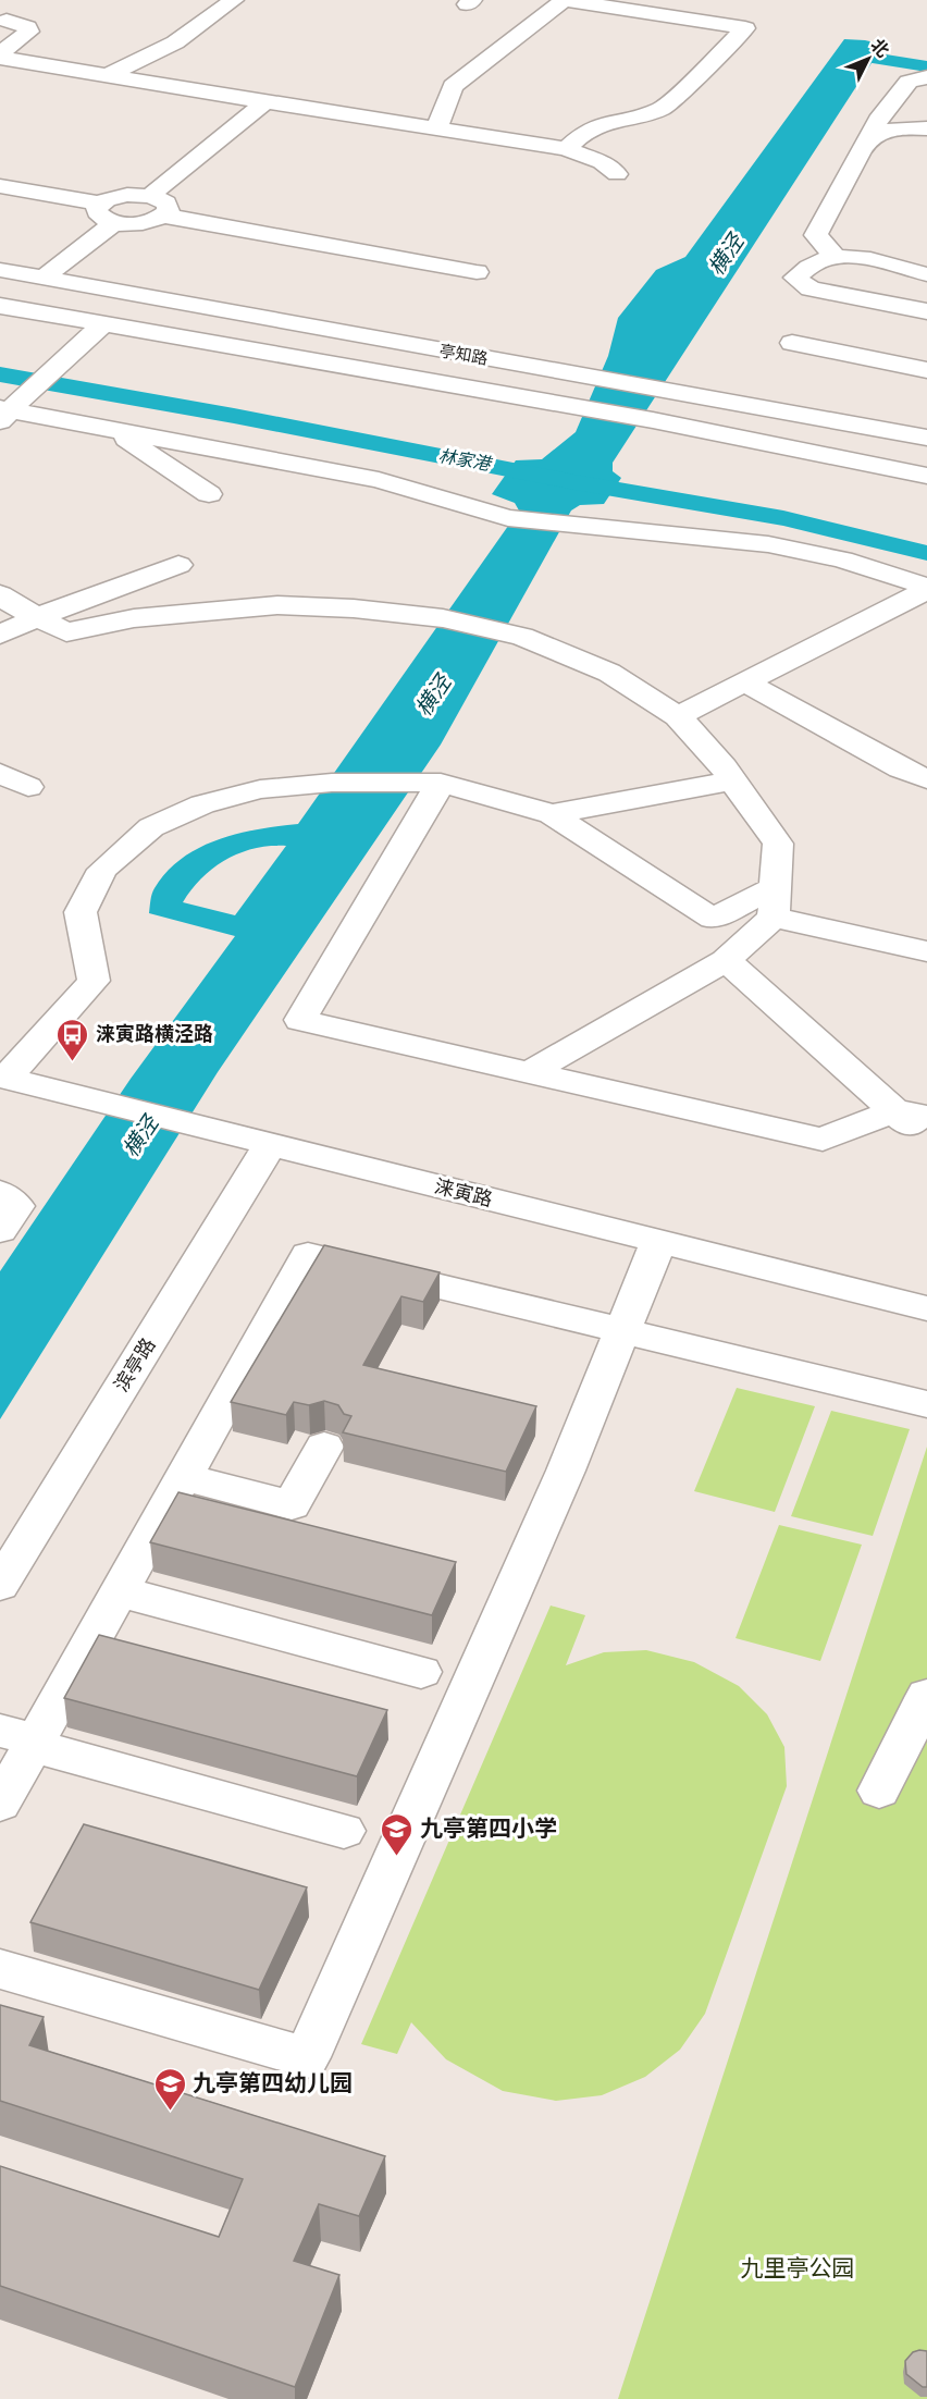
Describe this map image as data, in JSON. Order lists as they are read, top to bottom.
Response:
{
  "streets": {
    "street": ["亭知路", "涞寅路", "滨亭路"]
  },
  "crossings": [
    ["涞寅路", "滨亭路"]
  ],
  "water": ["横泾", "林家港"],
  "parks": ["九里亭公园"],
  "places": {
    "bus stop": ["涞寅路横泾路"],
    "school or university": ["九亭第四小学", "九亭第四幼儿园"]
  },
  "north": "top right"
}
